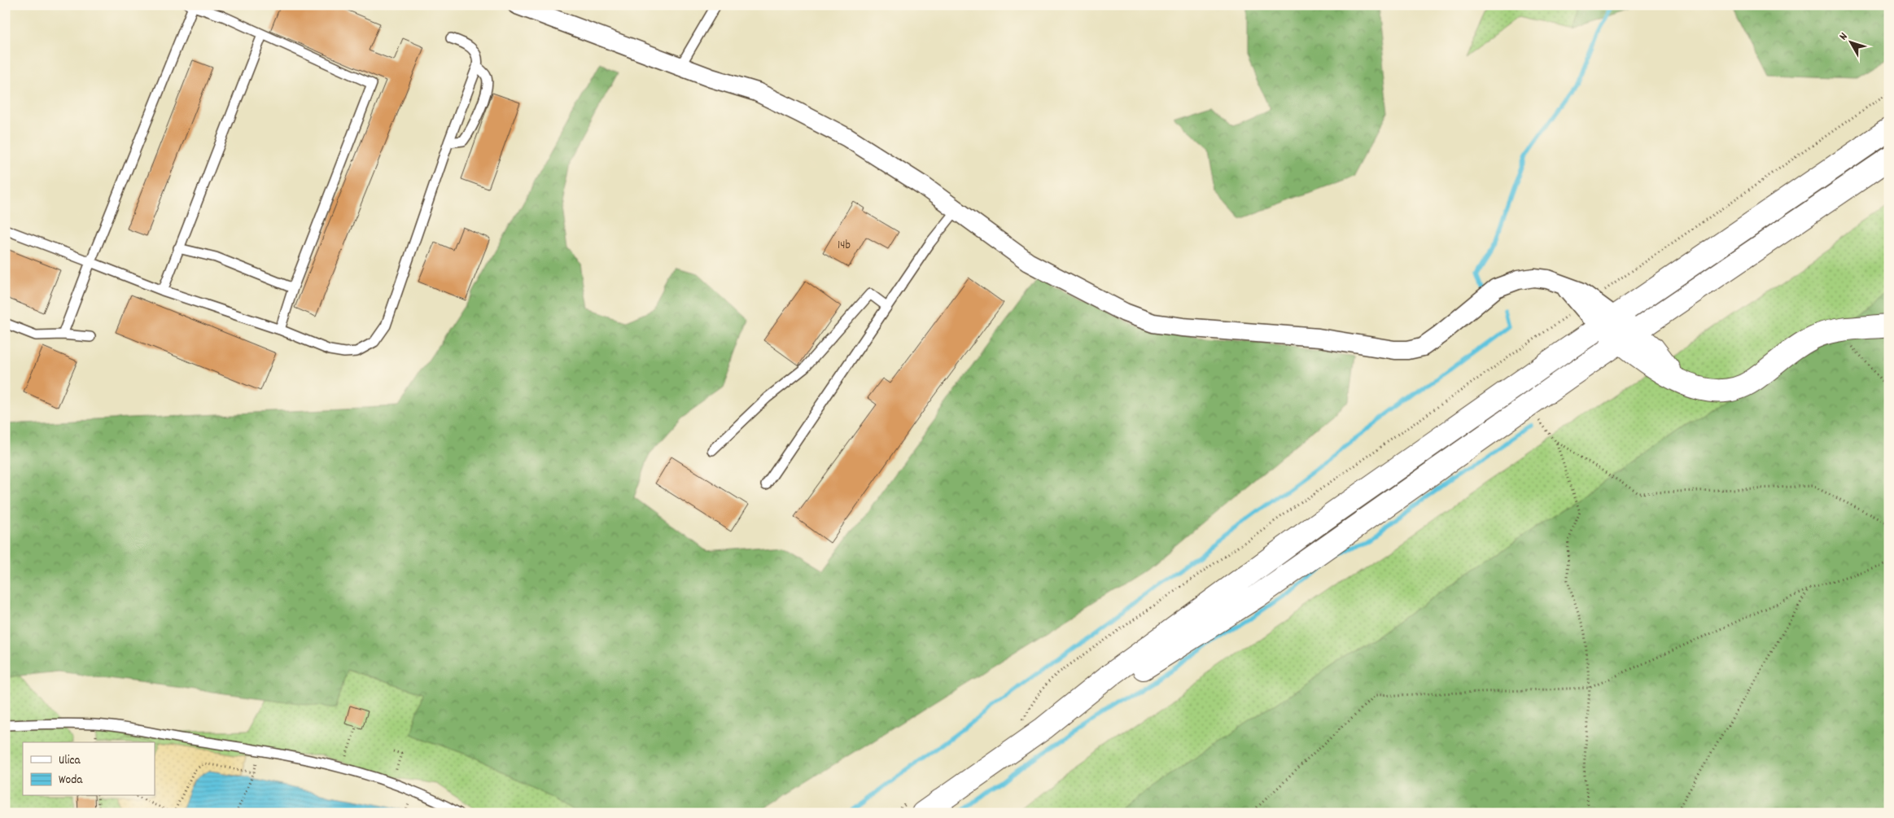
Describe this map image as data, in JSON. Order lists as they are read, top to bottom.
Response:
{
  "house_numbers": ["14b"],
  "legend": ["Ulica", "Woda"],
  "north": "top left"
}
